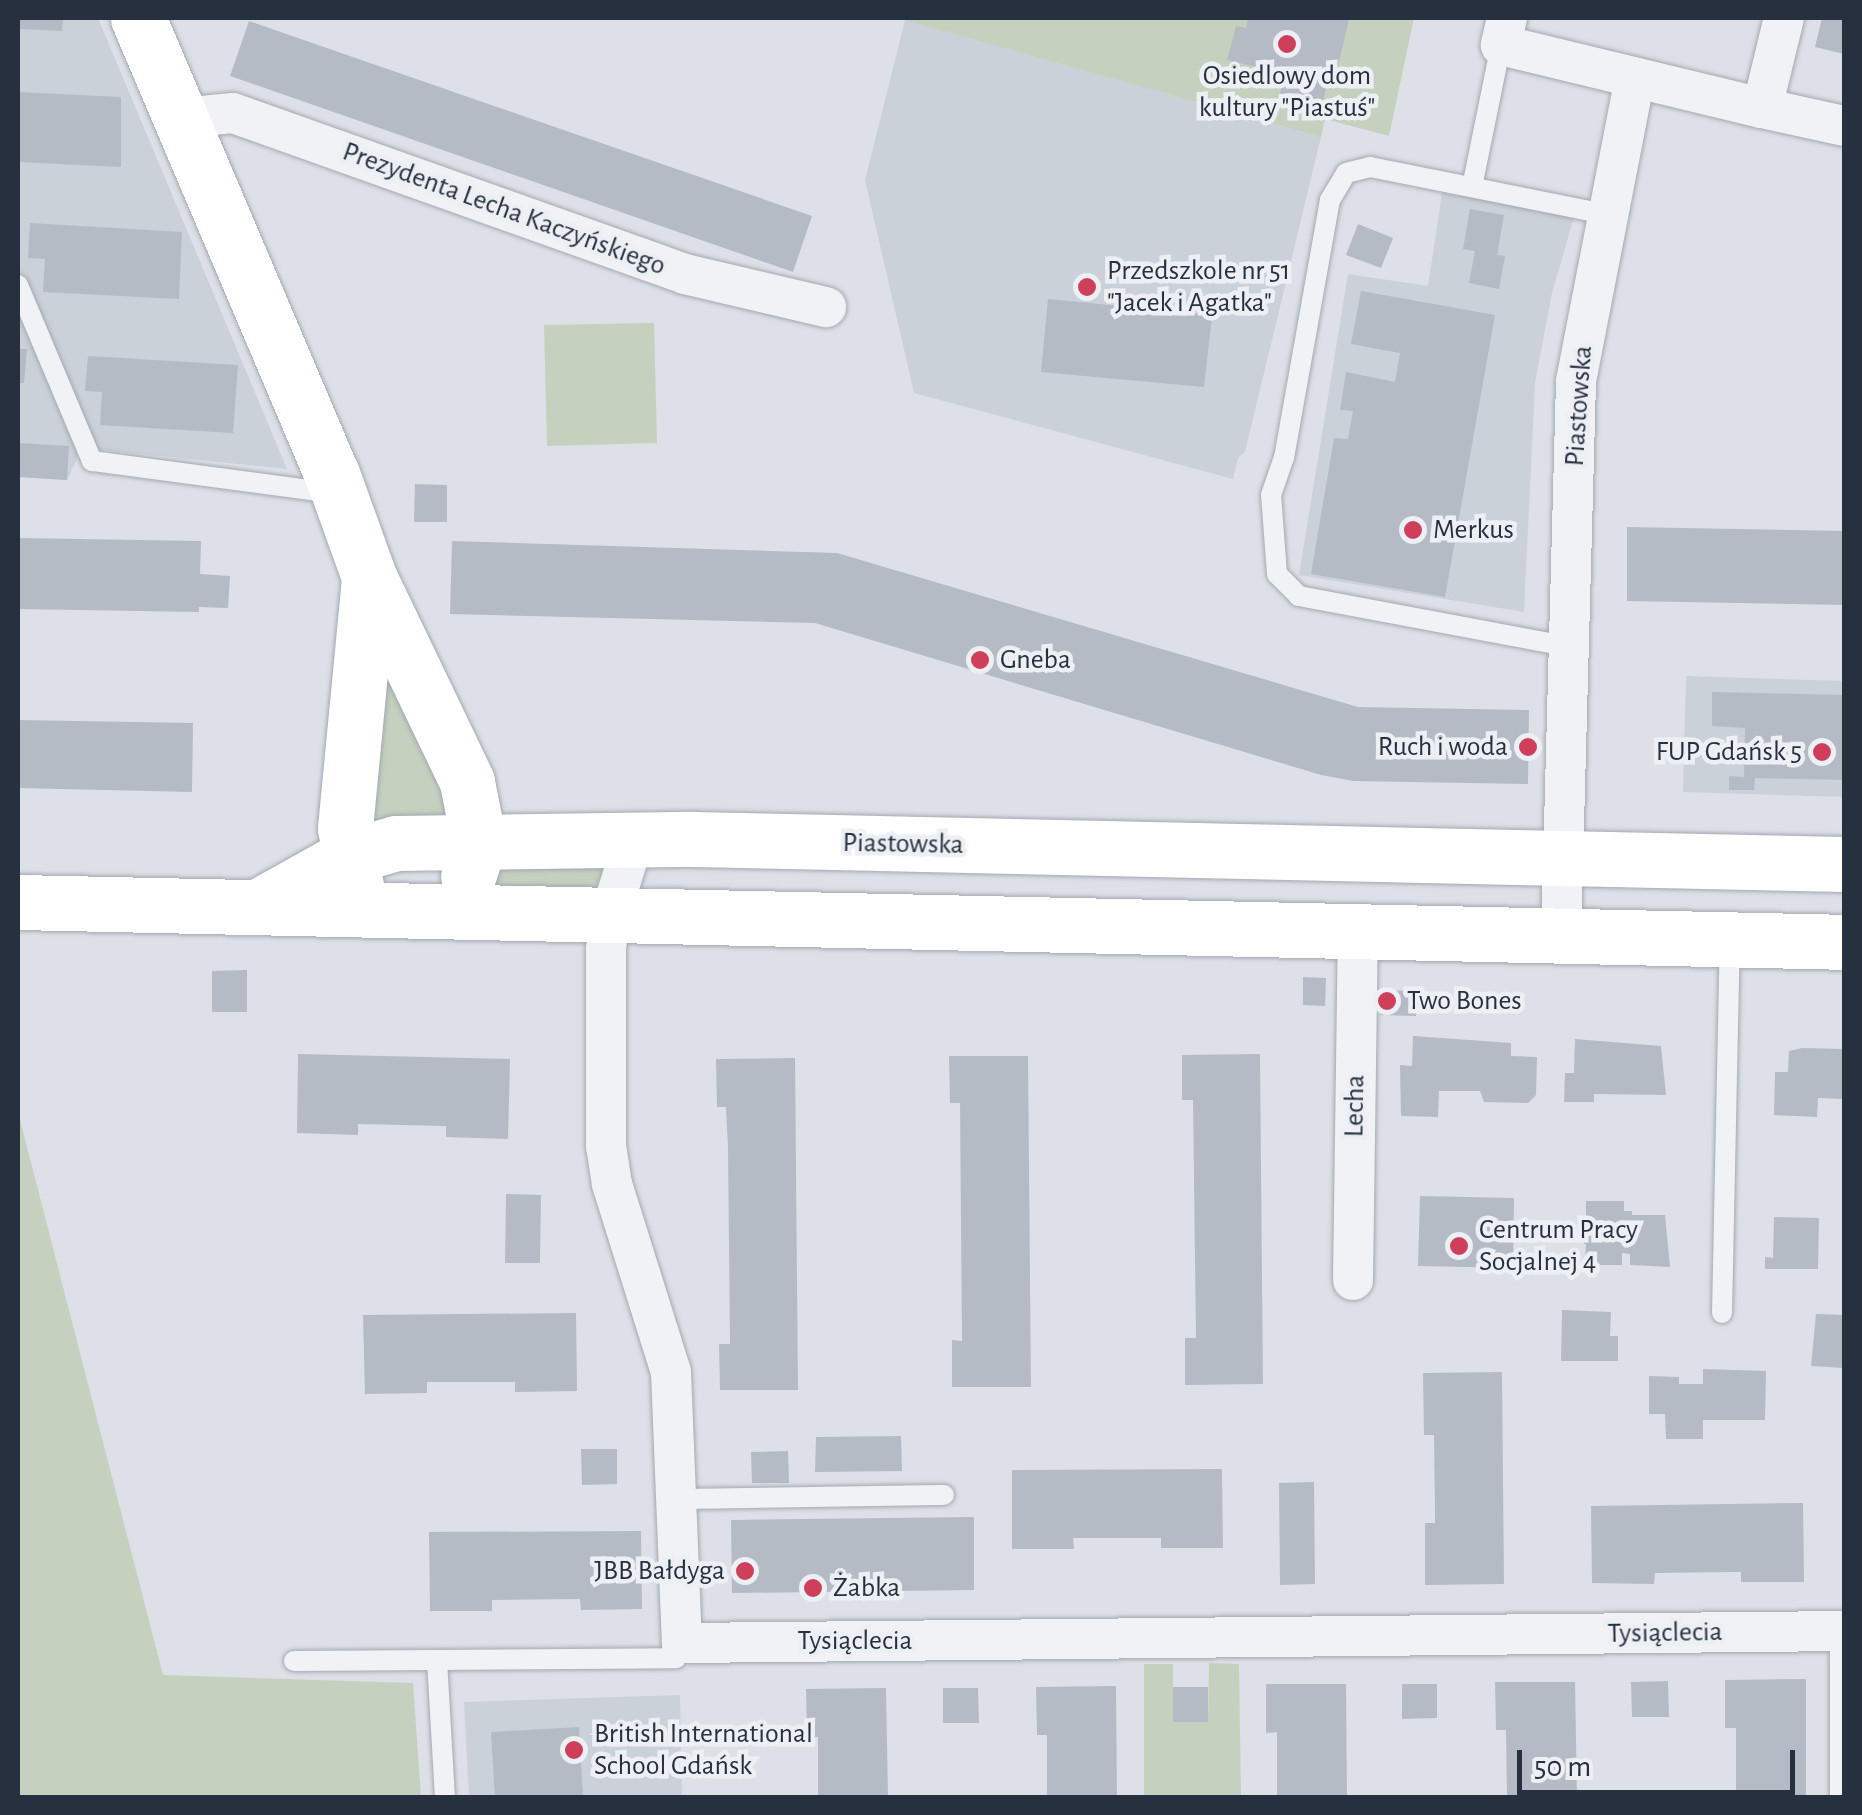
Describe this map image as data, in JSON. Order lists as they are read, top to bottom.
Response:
{
  "streets": {
    "street": [
      "Prezydenta Lecha Kaczyńskiego",
      "Piastowska",
      "Lecha",
      "Tysiąclecia"
    ]
  },
  "places": [
    "Osiedlowy dom kultury \"Piastuś\"",
    "Przedszkole nr 51 \"Jacek i Agatka\"",
    "Merkus",
    "Gneba",
    "Ruch i woda",
    "FUP Gdańsk 5",
    "Two Bones",
    "Centrum Pracy Socjalnej 4",
    "JBB Bałdyga",
    "Żabka",
    "British International School Gdańsk"
  ],
  "scale_bar": "50 m"
}
